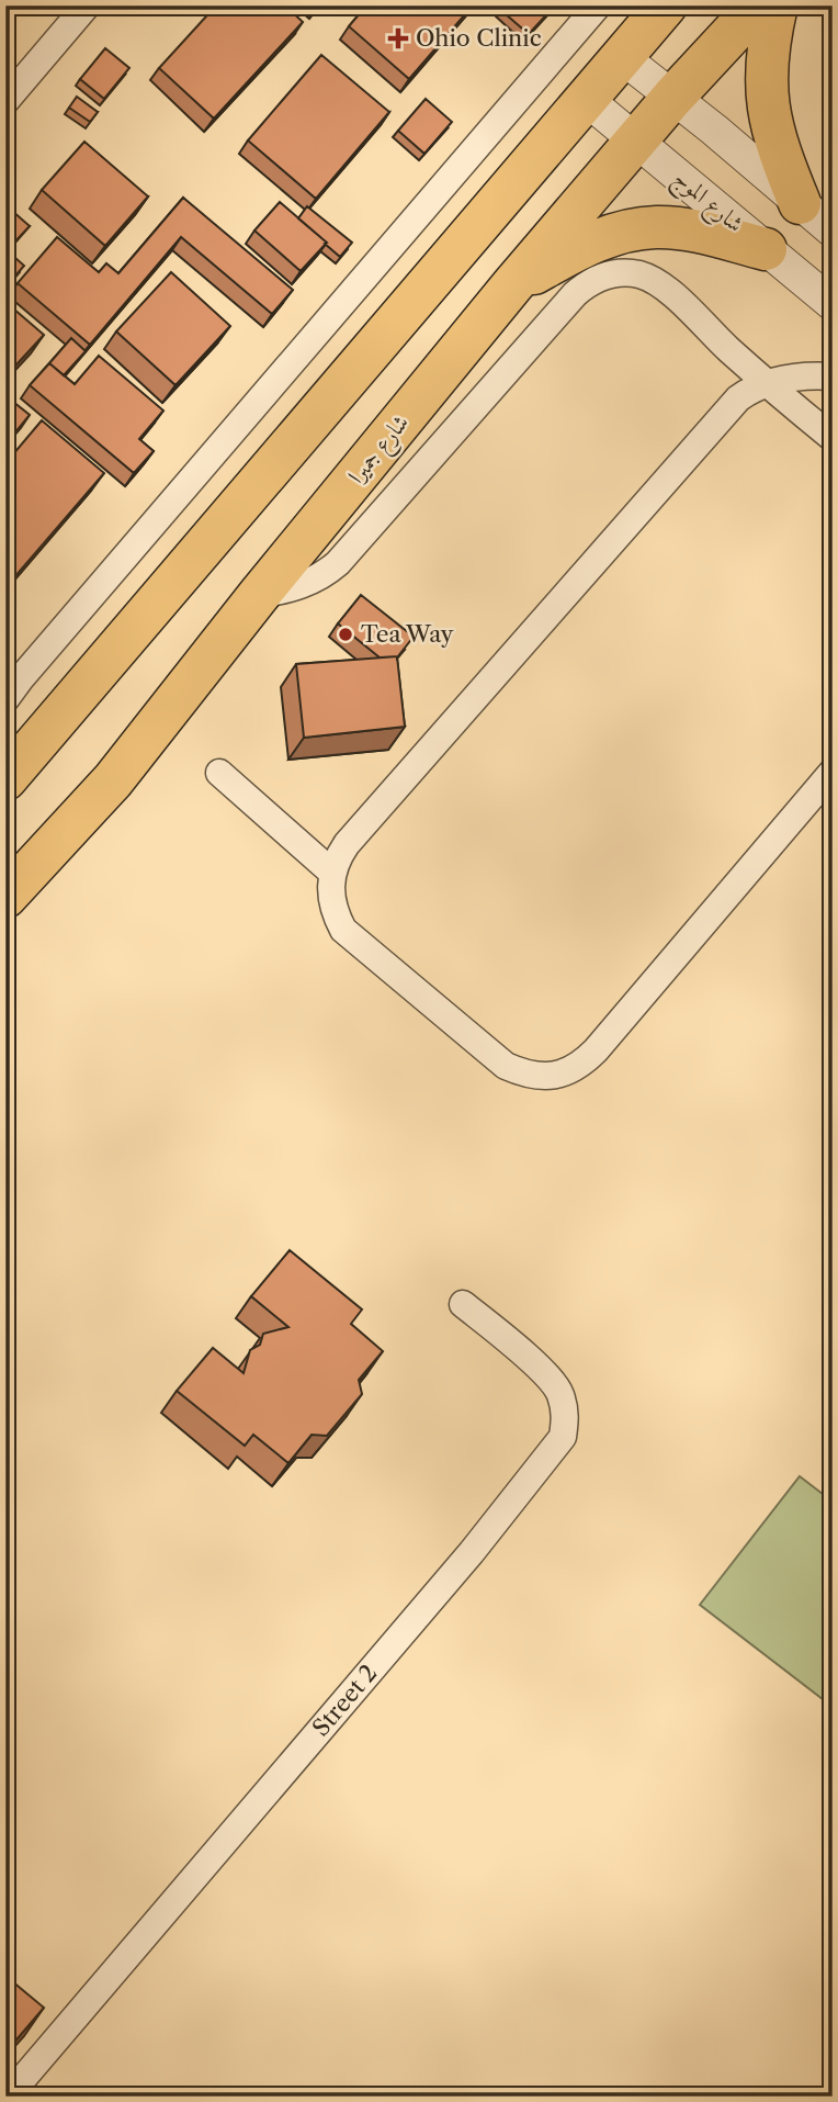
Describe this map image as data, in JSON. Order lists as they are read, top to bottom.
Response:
{
  "streets": {
    "main road": ["شارع جميرا"],
    "street": ["شارع الموج", "Street 2"]
  },
  "crossings": [
    ["شارع الموج", "شارع جميرا"]
  ],
  "places": {
    "health": ["Ohio Clinic"],
    "other": ["Tea Way"]
  }
}
